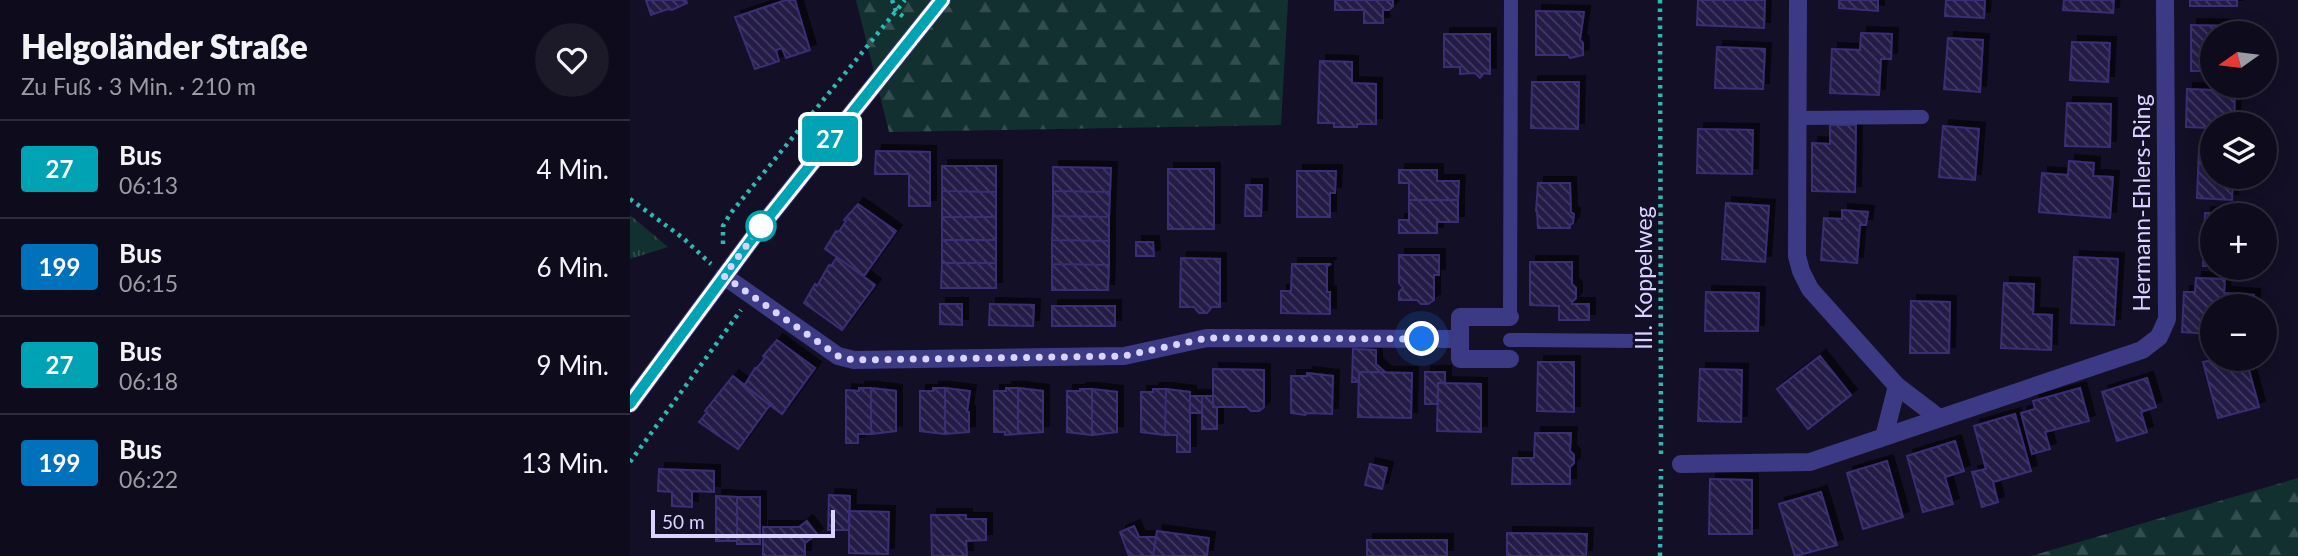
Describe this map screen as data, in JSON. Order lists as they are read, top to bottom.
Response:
{
  "streets": {
    "street": ["Hermann-Ehlers-Ring"],
    "path": ["III. Koppelweg"]
  },
  "lines": ["bus line 27"],
  "scale_bar": "50 m",
  "north": "left",
  "page": {
    "heading": ["Helgoländer Straße", "Zu Fuß · 3 Min. · 210 m"],
    "on_map": "27",
    "map_buttons": ["+", "−"],
    "list": [
      {
        "mark": "27",
        "name": "Bus",
        "note": "06:13",
        "value": "4 Min."
      },
      {
        "mark": "199",
        "name": "Bus",
        "note": "06:15",
        "value": "6 Min."
      },
      {
        "mark": "27",
        "name": "Bus",
        "note": "06:18",
        "value": "9 Min."
      },
      {
        "mark": "199",
        "name": "Bus",
        "note": "06:22",
        "value": "13 Min."
      }
    ],
    "scale": "50 m"
  }
}
